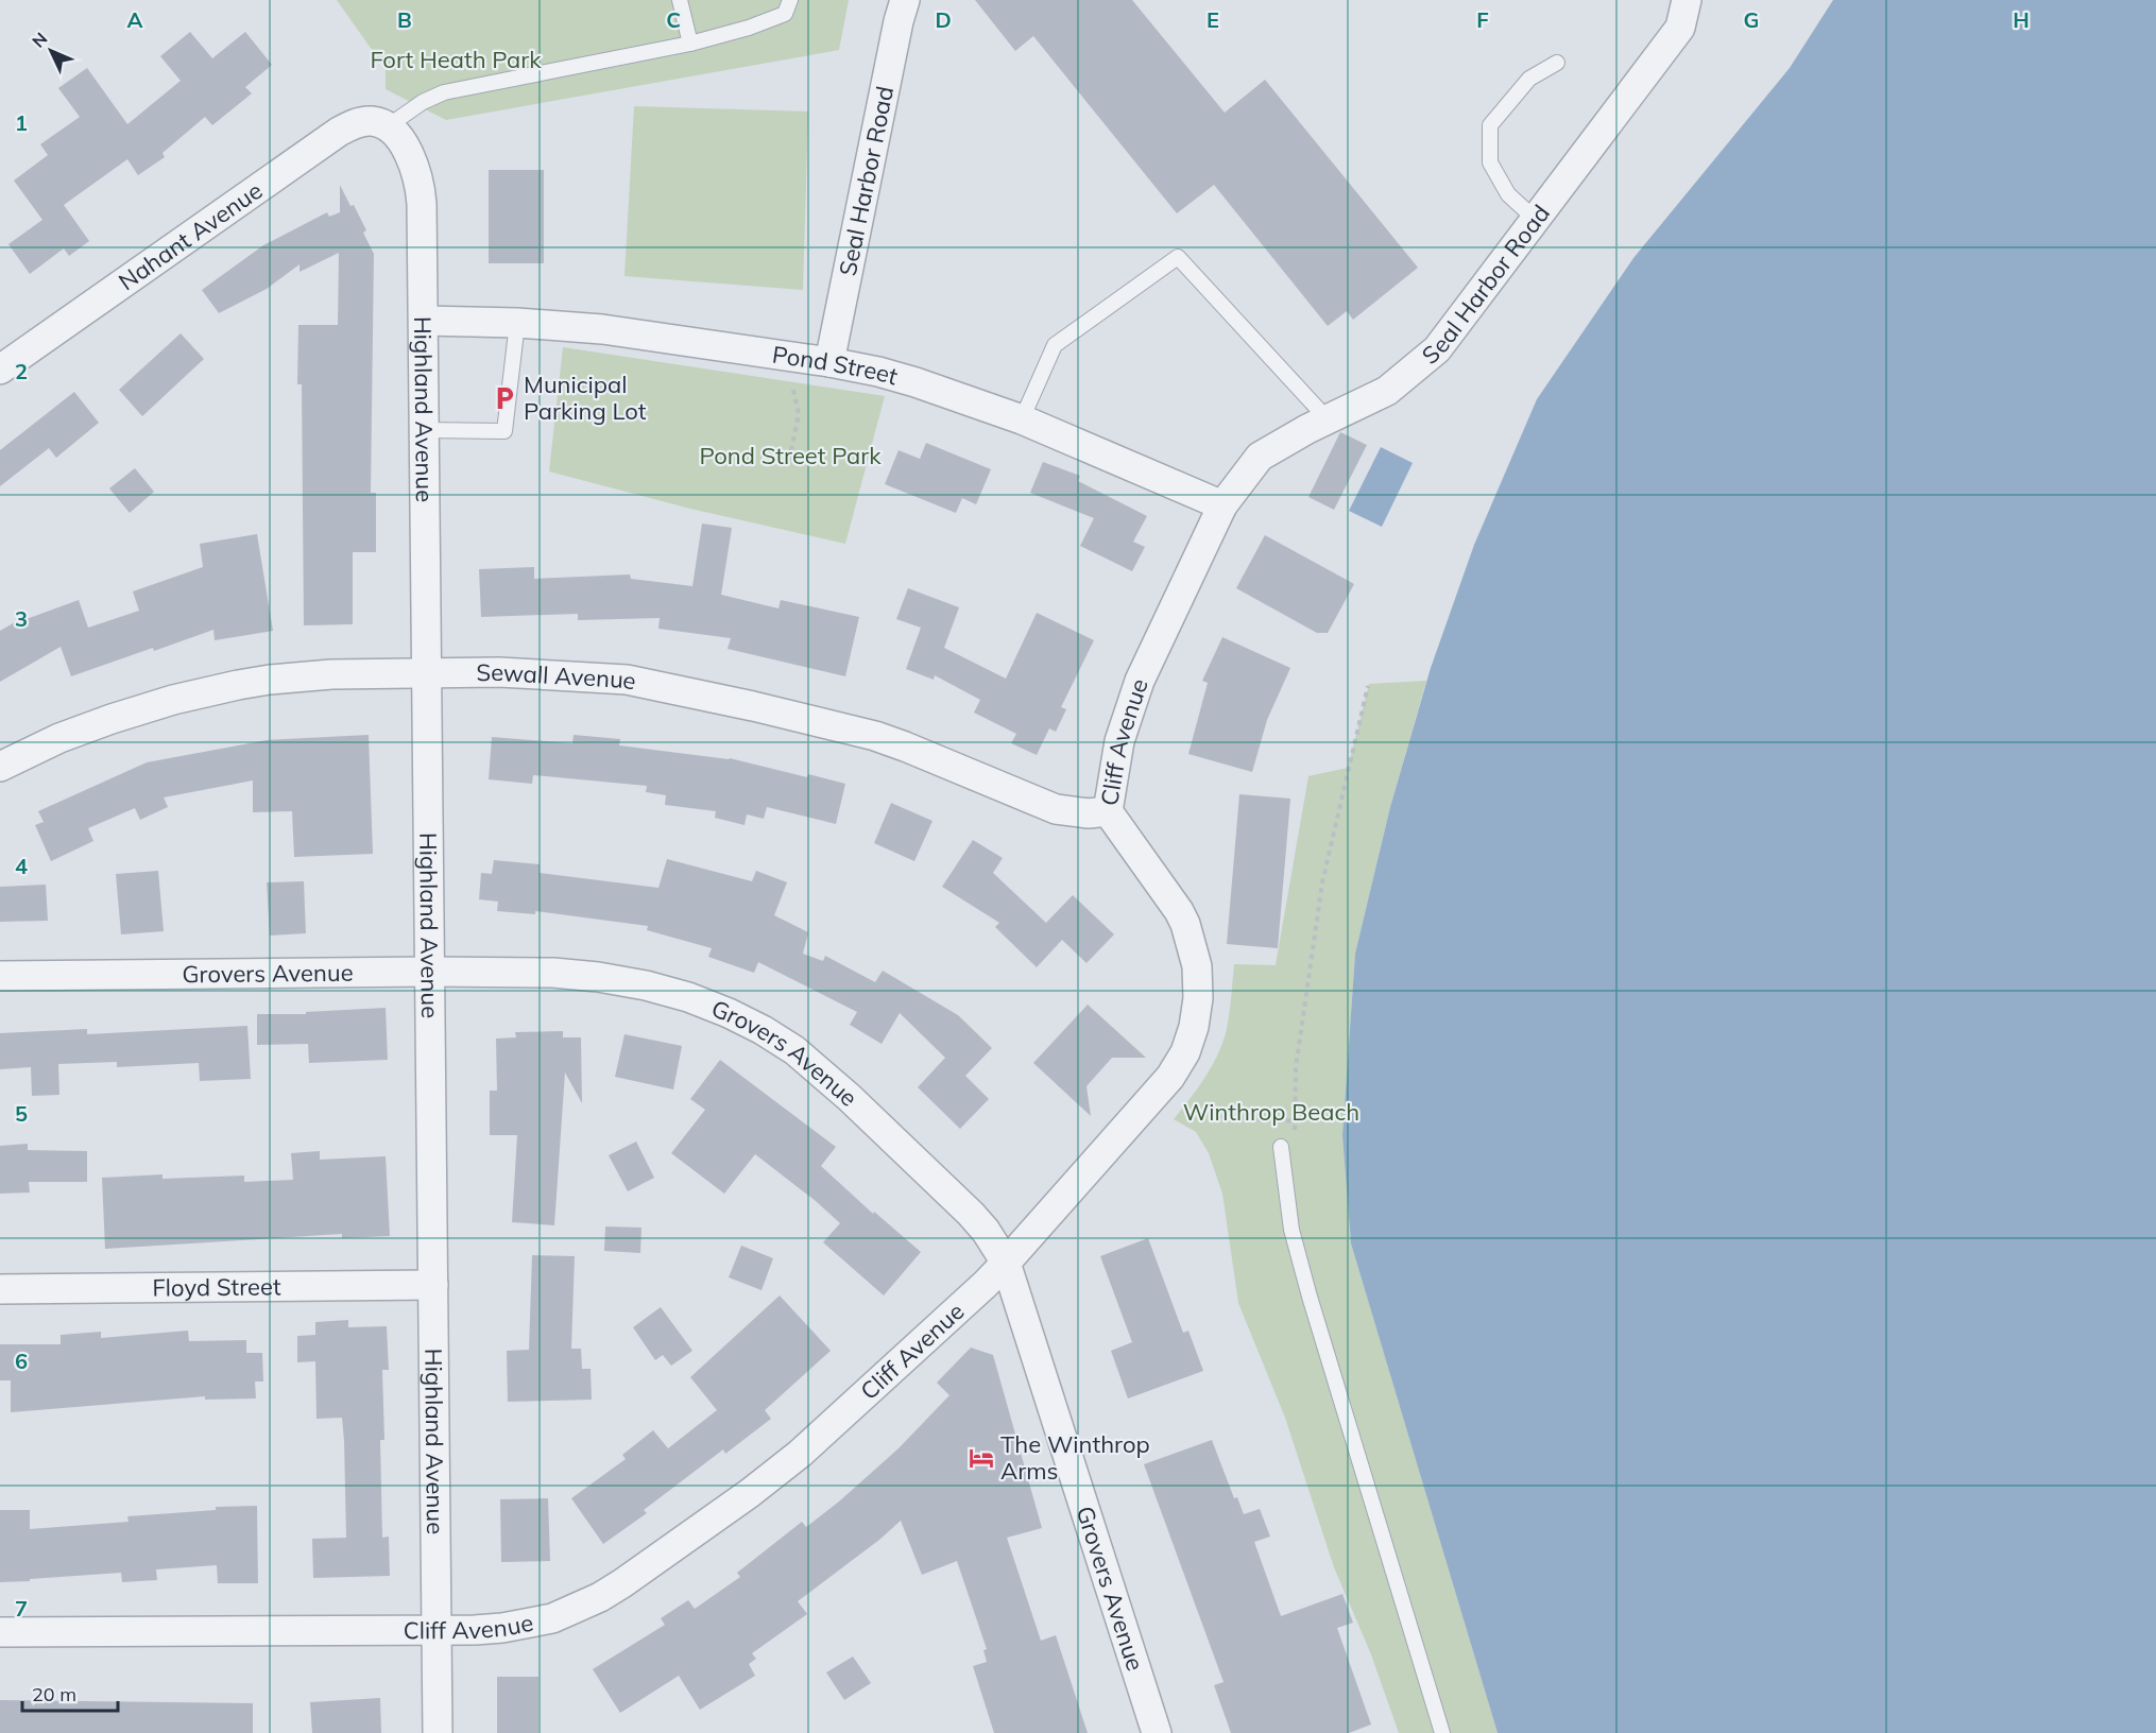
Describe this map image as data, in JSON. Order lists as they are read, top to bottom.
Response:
{
  "streets": {
    "street": [
      "Seal Harbor Road",
      "Nahant Avenue",
      "Pond Street",
      "Highland Avenue",
      "Sewall Avenue",
      "Cliff Avenue",
      "Grovers Avenue",
      "Floyd Street"
    ]
  },
  "crossings": [
    ["Seal Harbor Road", "Pond Street"],
    ["Seal Harbor Road", "Cliff Avenue"],
    ["Nahant Avenue", "Highland Avenue"],
    ["Pond Street", "Highland Avenue"],
    ["Pond Street", "Cliff Avenue"],
    ["Highland Avenue", "Sewall Avenue"],
    ["Highland Avenue", "Cliff Avenue"],
    ["Highland Avenue", "Grovers Avenue"],
    ["Highland Avenue", "Floyd Street"],
    ["Sewall Avenue", "Cliff Avenue"],
    ["Cliff Avenue", "Grovers Avenue"]
  ],
  "parks": ["Fort Heath Park", "Pond Street Park", "Winthrop Beach"],
  "places": {
    "parking": ["Municipal Parking Lot"],
    "hotel": ["The Winthrop Arms"]
  },
  "scale_bar": "20 m",
  "north": "top left",
  "grid": {
    "columns": [
      "A",
      "B",
      "C",
      "D",
      "E",
      "F",
      "G",
      "H"
    ],
    "rows": [
      "1",
      "2",
      "3",
      "4",
      "5",
      "6",
      "7"
    ]
  }
}
